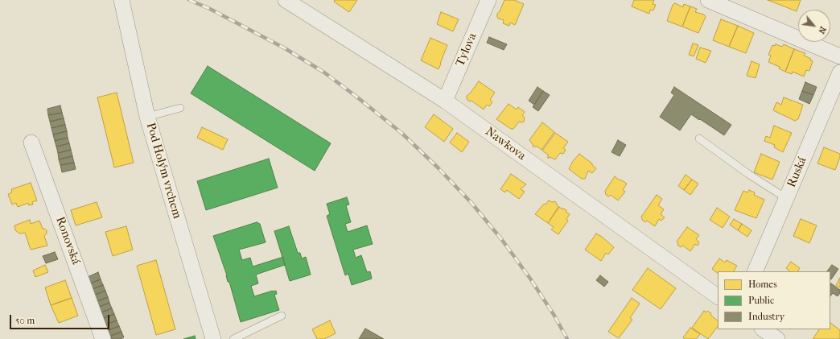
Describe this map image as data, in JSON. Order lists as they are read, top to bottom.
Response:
{
  "streets": {
    "street": [
      "Tylova",
      "Nawkova",
      "Pod Holým vrchem",
      "Ruská",
      "Ronovská"
    ]
  },
  "crossings": [
    ["Tylova", "Nawkova"]
  ],
  "legend": ["Homes", "Public", "Industry"],
  "scale_bar": "50 m",
  "north": "bottom right"
}
